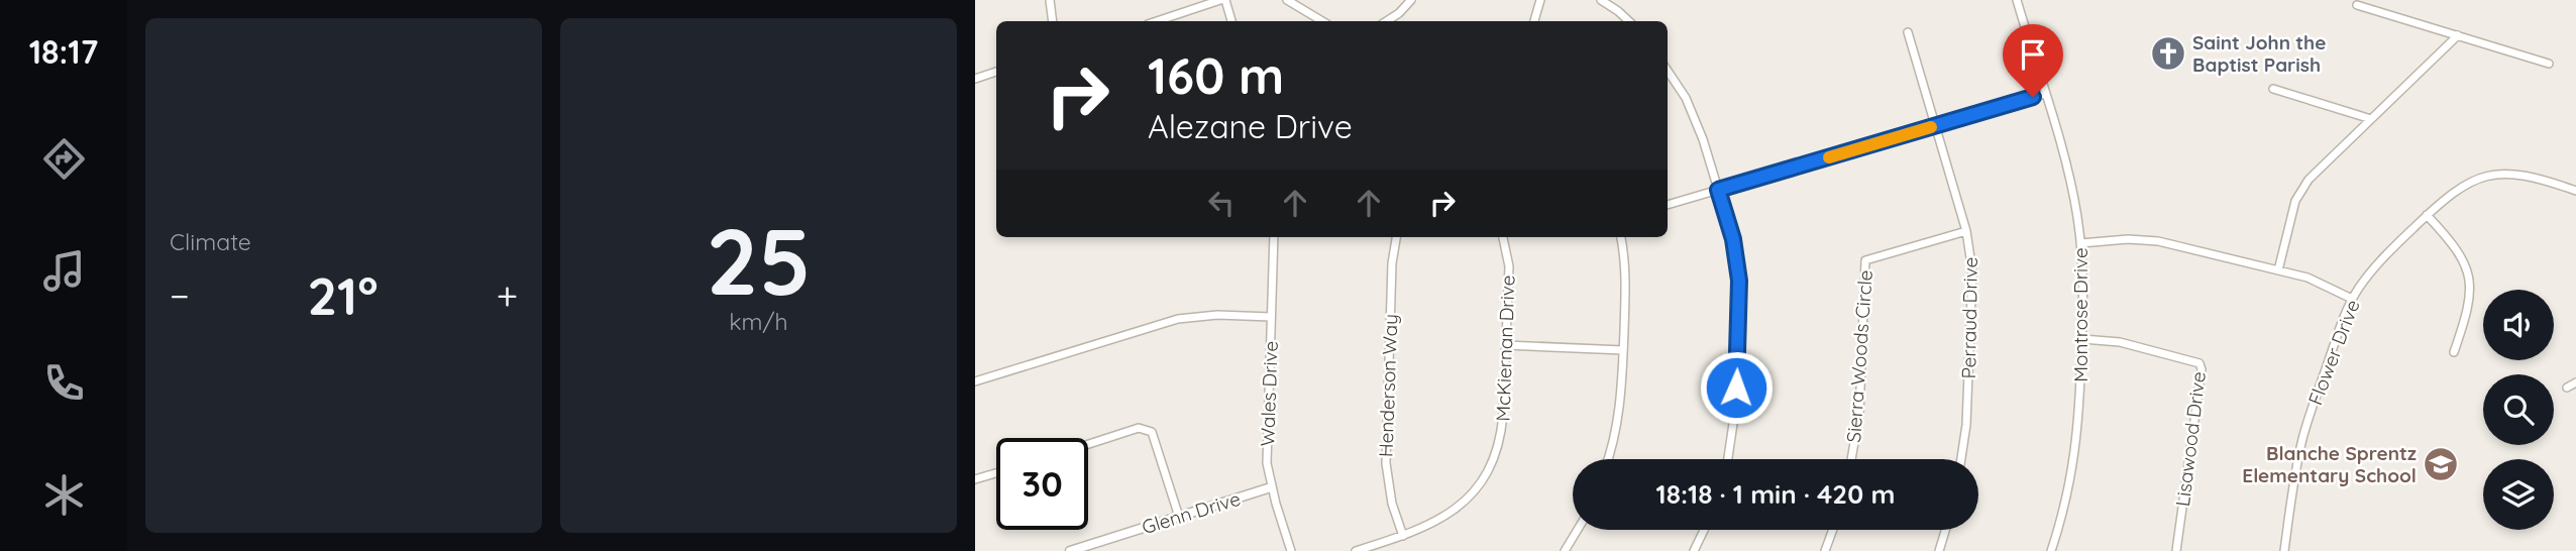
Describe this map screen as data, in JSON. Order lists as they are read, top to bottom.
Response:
{
  "streets": {
    "street": [
      "Montrose Drive",
      "Perraud Drive",
      "McKiernan Drive",
      "Flower Drive",
      "Sierra Woods Circle",
      "Henderson Way",
      "Wales Drive",
      "Lisawood Drive",
      "Glenn Drive"
    ]
  },
  "crossings": [
    ["Montrose Drive", "Lisawood Drive"],
    ["Perraud Drive", "Sierra Woods Circle"],
    ["McKiernan Drive", "Henderson Way"],
    ["Wales Drive", "Glenn Drive"]
  ],
  "places": {
    "church": ["Saint John the Baptist Parish"],
    "school or university": ["Blanche Sprentz Elementary School"]
  },
  "page": {
    "tabs": "18:17",
    "tile": [
      "Climate",
      ["25", "km/h"]
    ],
    "turn": ["160 m", "Alezane Drive"],
    "heat": ["−", "21°", "+"],
    "limit": "30",
    "trip": "18:18 · 1 min · 420 m"
  }
}
